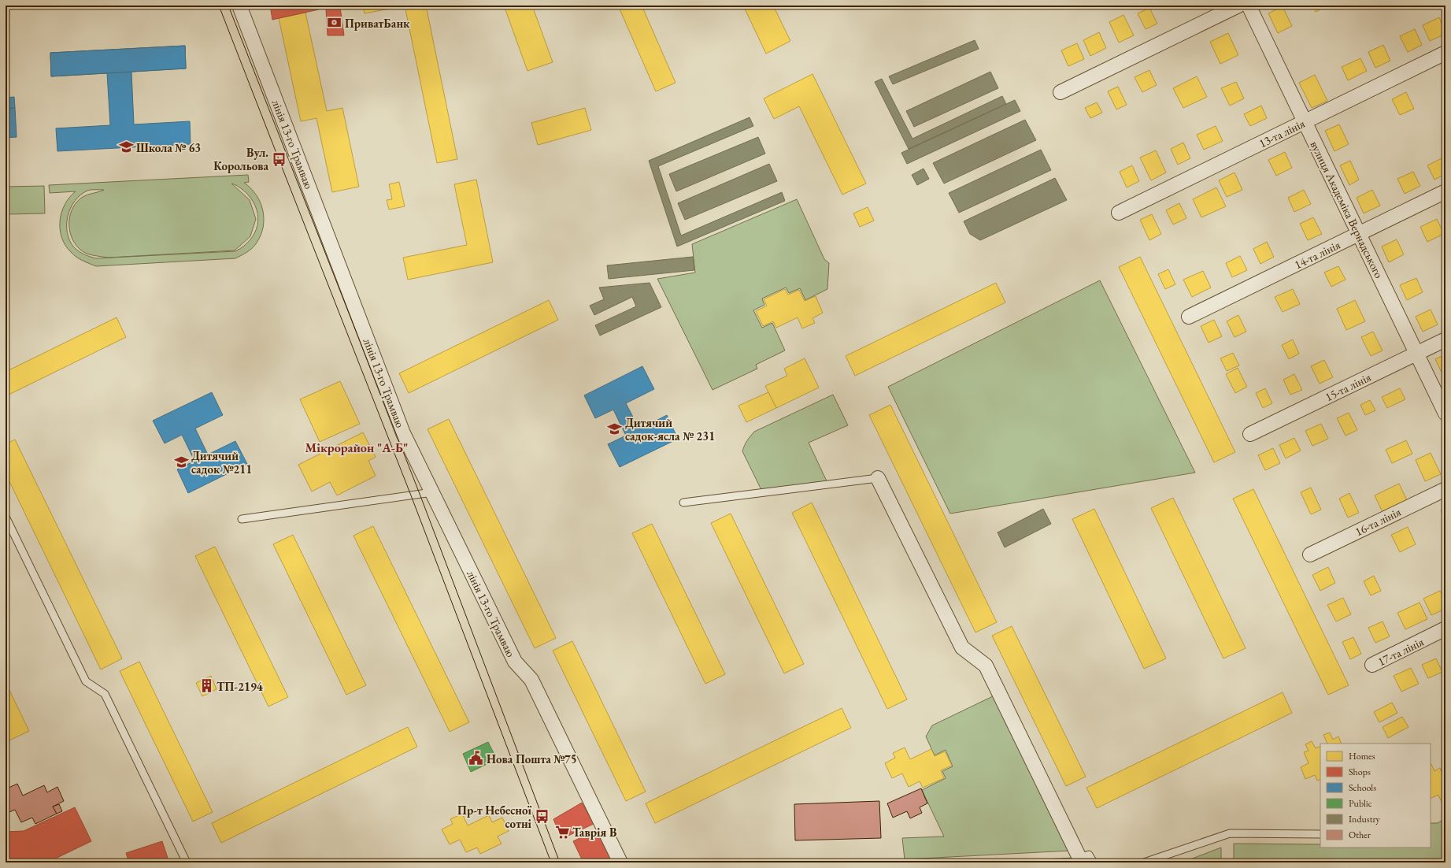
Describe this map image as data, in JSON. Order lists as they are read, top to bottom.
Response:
{
  "streets": {
    "street": [
      "13-та лінія",
      "лінія 13-го Трамваю",
      "вулиця Академіка Вернадського",
      "14-та лінія",
      "15-та лінія",
      "16-та лінія",
      "17-та лінія"
    ]
  },
  "crossings": [
    ["13-та лінія", "вулиця Академіка Вернадського"],
    ["вулиця Академіка Вернадського", "14-та лінія"],
    ["вулиця Академіка Вернадського", "15-та лінія"]
  ],
  "districts": ["Мікрорайон \"А-Б\""],
  "places": {
    "bank": ["ПриватБанк"],
    "school or university": ["Школа № 63", "Дитячий садок-ясла № 231", "Дитячий садок №211"],
    "bus stop": ["Вул. Корольова", "Пр-т Небесної сотні"],
    "building": ["ТП-2194"],
    "public building": ["Нова Пошта №75"],
    "supermarket": ["Таврія В"]
  },
  "legend": [
    "Homes",
    "Shops",
    "Schools",
    "Public",
    "Industry",
    "Other"
  ]
}
